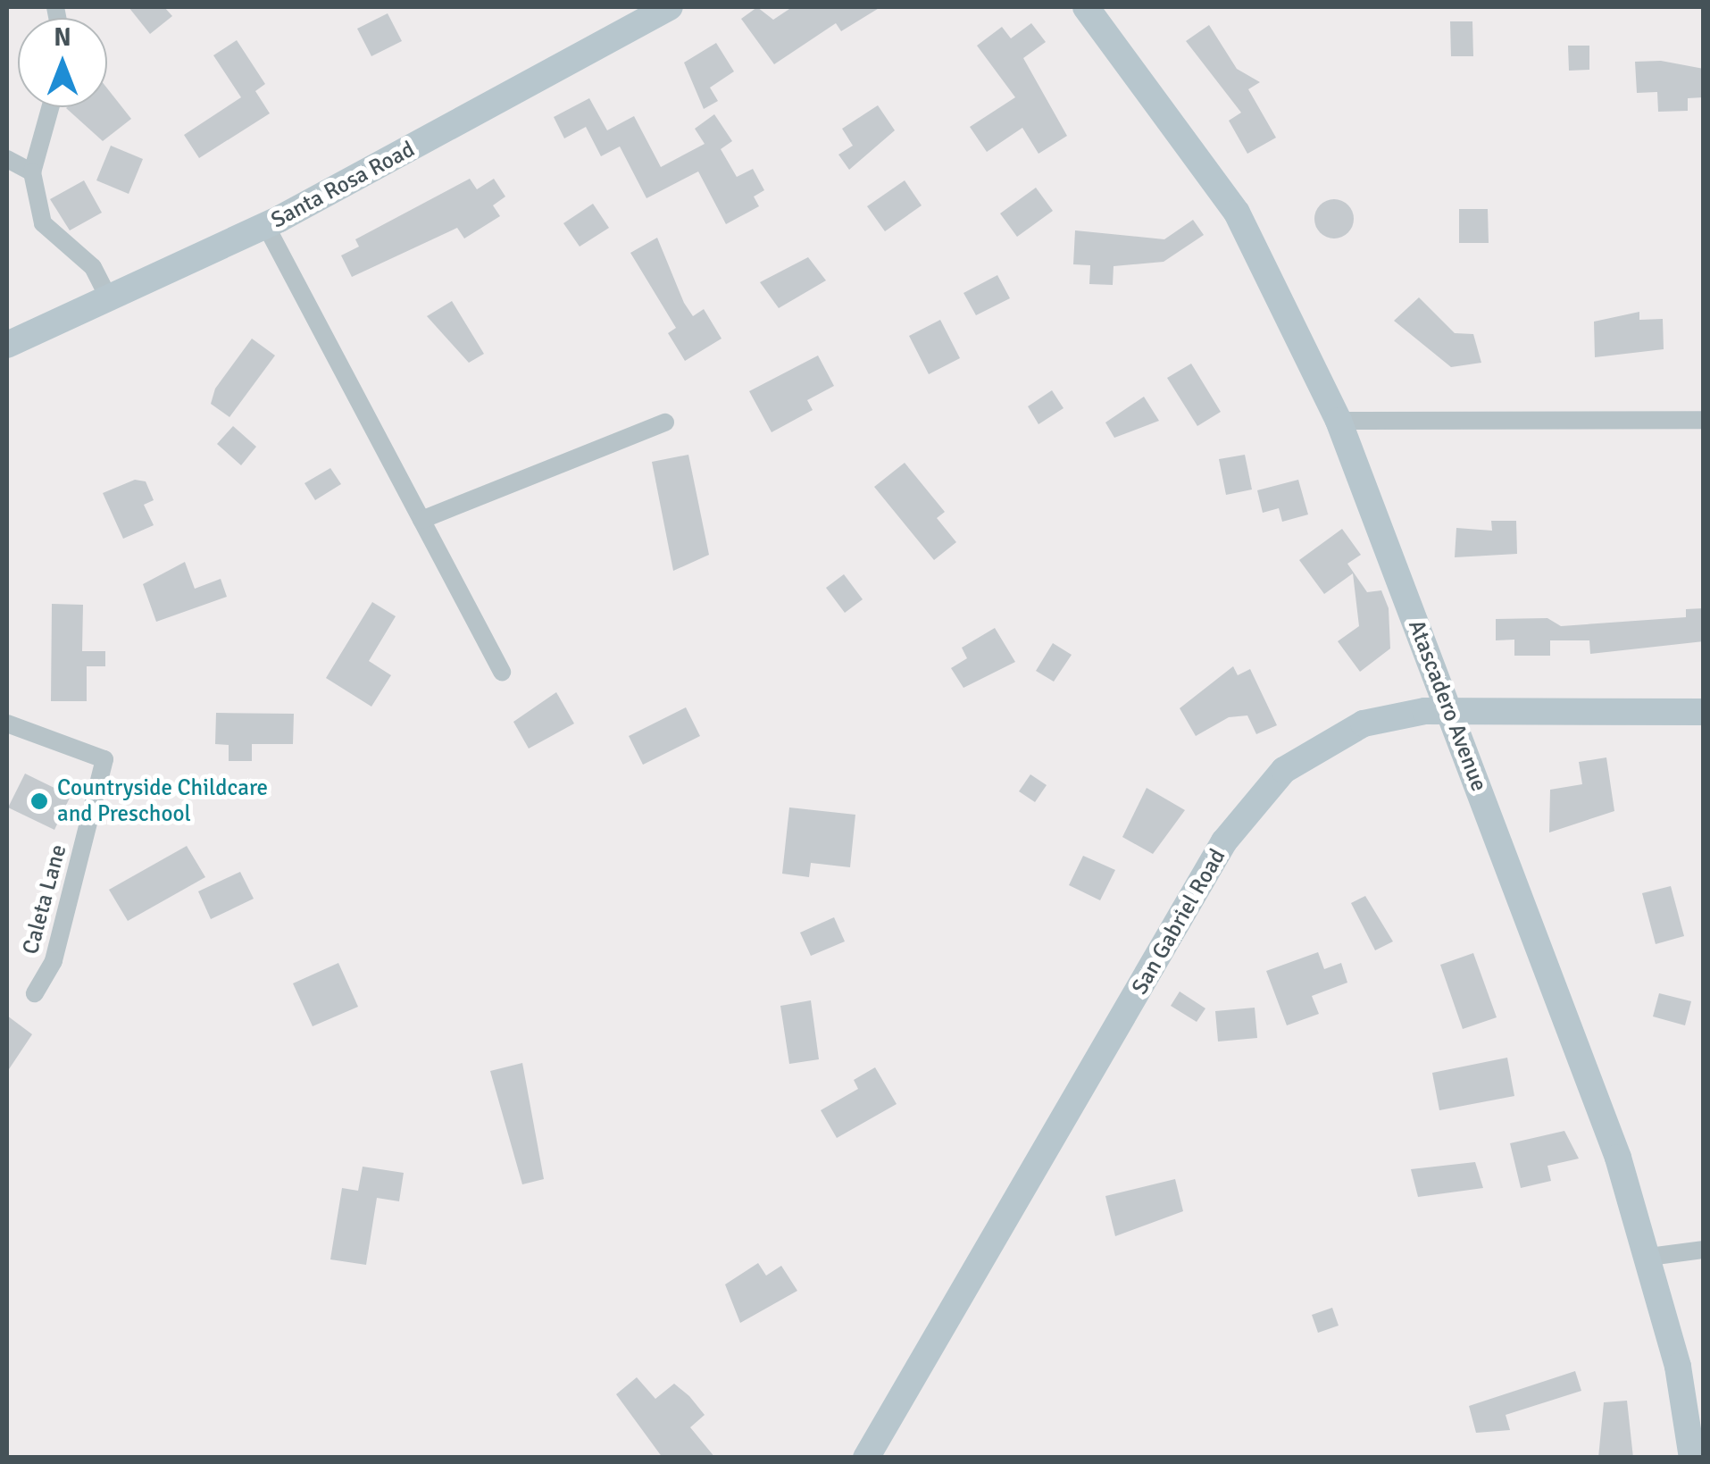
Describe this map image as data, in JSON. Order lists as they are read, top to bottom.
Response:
{
  "streets": {
    "street": [
      "Santa Rosa Road",
      "Atascadero Avenue",
      "Caleta Lane",
      "San Gabriel Road"
    ]
  },
  "crossings": [
    ["Atascadero Avenue", "San Gabriel Road"]
  ],
  "places": ["Countryside Childcare and Preschool"],
  "north": "top"
}
